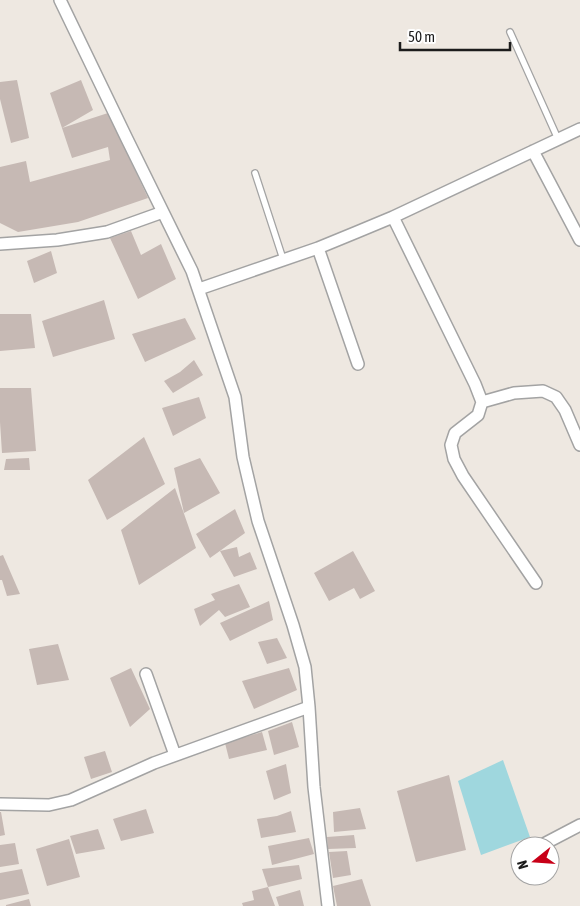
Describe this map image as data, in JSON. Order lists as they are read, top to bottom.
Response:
{
  "scale_bar": "50 m",
  "north": "left"
}
